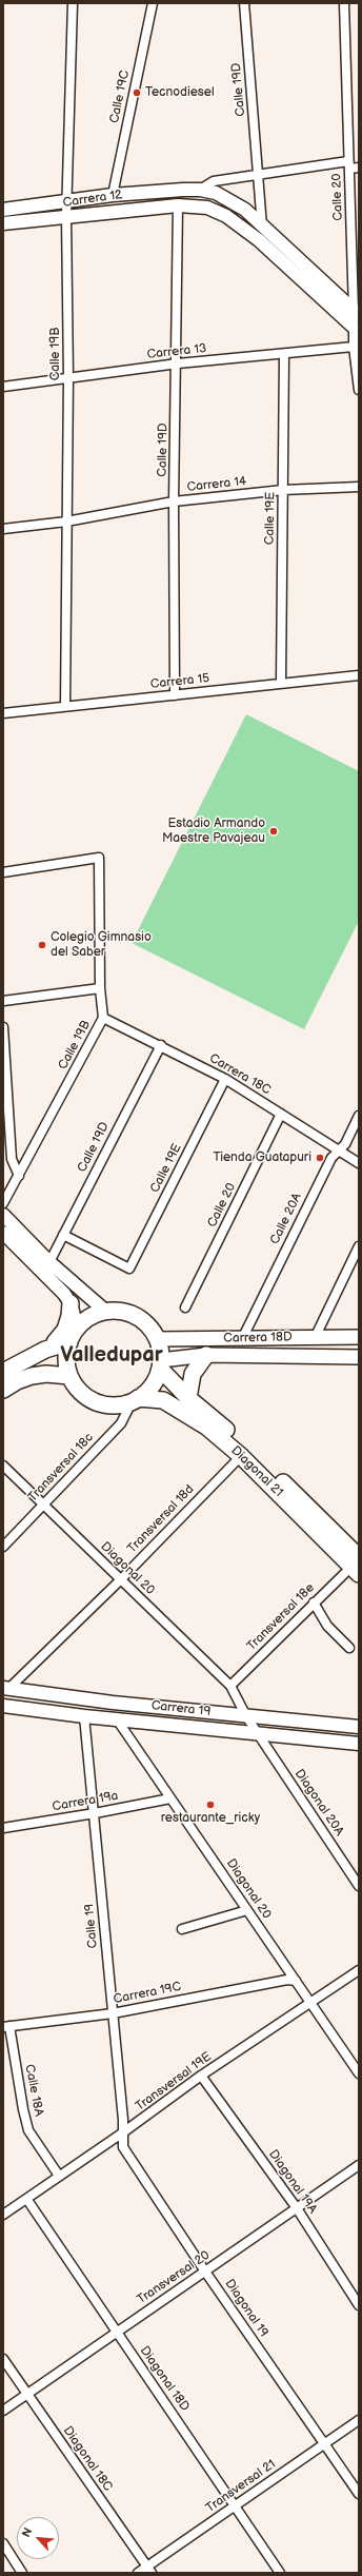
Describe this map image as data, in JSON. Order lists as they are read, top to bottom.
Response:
{
  "streets": {
    "highway": ["Diagonal 21"],
    "main road": ["Carrera 18D"],
    "street": [
      "Calle 19D",
      "Calle 19C",
      "Calle 20",
      "Carrera 12",
      "Carrera 13",
      "Calle 19B",
      "Carrera 14",
      "Calle 19E",
      "Carrera 15",
      "Carrera 18C",
      "Calle 20A",
      "Transversal 18c",
      "Transversal 18d",
      "Diagonal 20",
      "Transversal 18e",
      "Carrera 19",
      "Carrera 19a",
      "Diagonal 20A",
      "Calle 19",
      "Carrera 19C",
      "Transversal 19E",
      "Calle 18A",
      "Diagonal 19A",
      "Transversal 20",
      "Diagonal 19",
      "Diagonal 18D",
      "Diagonal 18C",
      "Transversal 21"
    ]
  },
  "crossings": [
    ["Calle 19D", "Carrera 12"],
    ["Calle 19D", "Carrera 13"],
    ["Calle 19D", "Carrera 14"],
    ["Calle 19D", "Calle 19E"],
    ["Calle 19D", "Carrera 15"],
    ["Calle 19D", "Carrera 18C"],
    ["Calle 19C", "Carrera 12"],
    ["Calle 20", "Carrera 12"],
    ["Calle 20", "Carrera 13"],
    ["Calle 20", "Carrera 18C"],
    ["Carrera 12", "Calle 19B"],
    ["Carrera 13", "Calle 19B"],
    ["Carrera 13", "Calle 19E"],
    ["Calle 19B", "Carrera 14"],
    ["Calle 19B", "Carrera 15"],
    ["Calle 19B", "Carrera 18C"],
    ["Carrera 14", "Calle 19E"],
    ["Calle 19E", "Carrera 15"],
    ["Calle 19E", "Carrera 18C"],
    ["Carrera 18C", "Calle 20A"],
    ["Calle 20A", "Carrera 18D"],
    ["Carrera 18D", "Transversal 18c"],
    ["Carrera 18D", "Diagonal 21"],
    ["Transversal 18c", "Diagonal 21"],
    ["Transversal 18c", "Diagonal 20"],
    ["Diagonal 21", "Transversal 18d"],
    ["Diagonal 21", "Transversal 18e"],
    ["Transversal 18d", "Diagonal 20"],
    ["Transversal 18d", "Carrera 19"],
    ["Diagonal 20", "Transversal 18e"],
    ["Diagonal 20", "Carrera 19"],
    ["Diagonal 20", "Carrera 19a"],
    ["Diagonal 20", "Diagonal 20A"],
    ["Diagonal 20", "Carrera 19C"],
    ["Diagonal 20", "Transversal 19E"],
    ["Carrera 19", "Diagonal 20A"],
    ["Carrera 19", "Calle 19"],
    ["Carrera 19a", "Calle 19"],
    ["Calle 19", "Carrera 19C"],
    ["Calle 19", "Transversal 19E"],
    ["Calle 19", "Diagonal 19"],
    ["Carrera 19C", "Calle 18A"],
    ["Transversal 19E", "Calle 18A"],
    ["Transversal 19E", "Diagonal 19A"],
    ["Transversal 19E", "Diagonal 19"],
    ["Transversal 19E", "Diagonal 18D"],
    ["Diagonal 19A", "Transversal 20"],
    ["Transversal 20", "Diagonal 19"],
    ["Transversal 20", "Diagonal 18D"],
    ["Transversal 20", "Diagonal 18C"],
    ["Diagonal 19", "Transversal 21"],
    ["Diagonal 18D", "Transversal 21"],
    ["Diagonal 18C", "Transversal 21"]
  ],
  "districts": ["Valledupar"],
  "places": [
    "Tecnodiesel",
    "Estadio Armando Maestre Pavajeau",
    "Colegio Gimnasio del Saber",
    "Tienda Guatapuri",
    "restaurante_ricky"
  ],
  "north": "top left"
}
